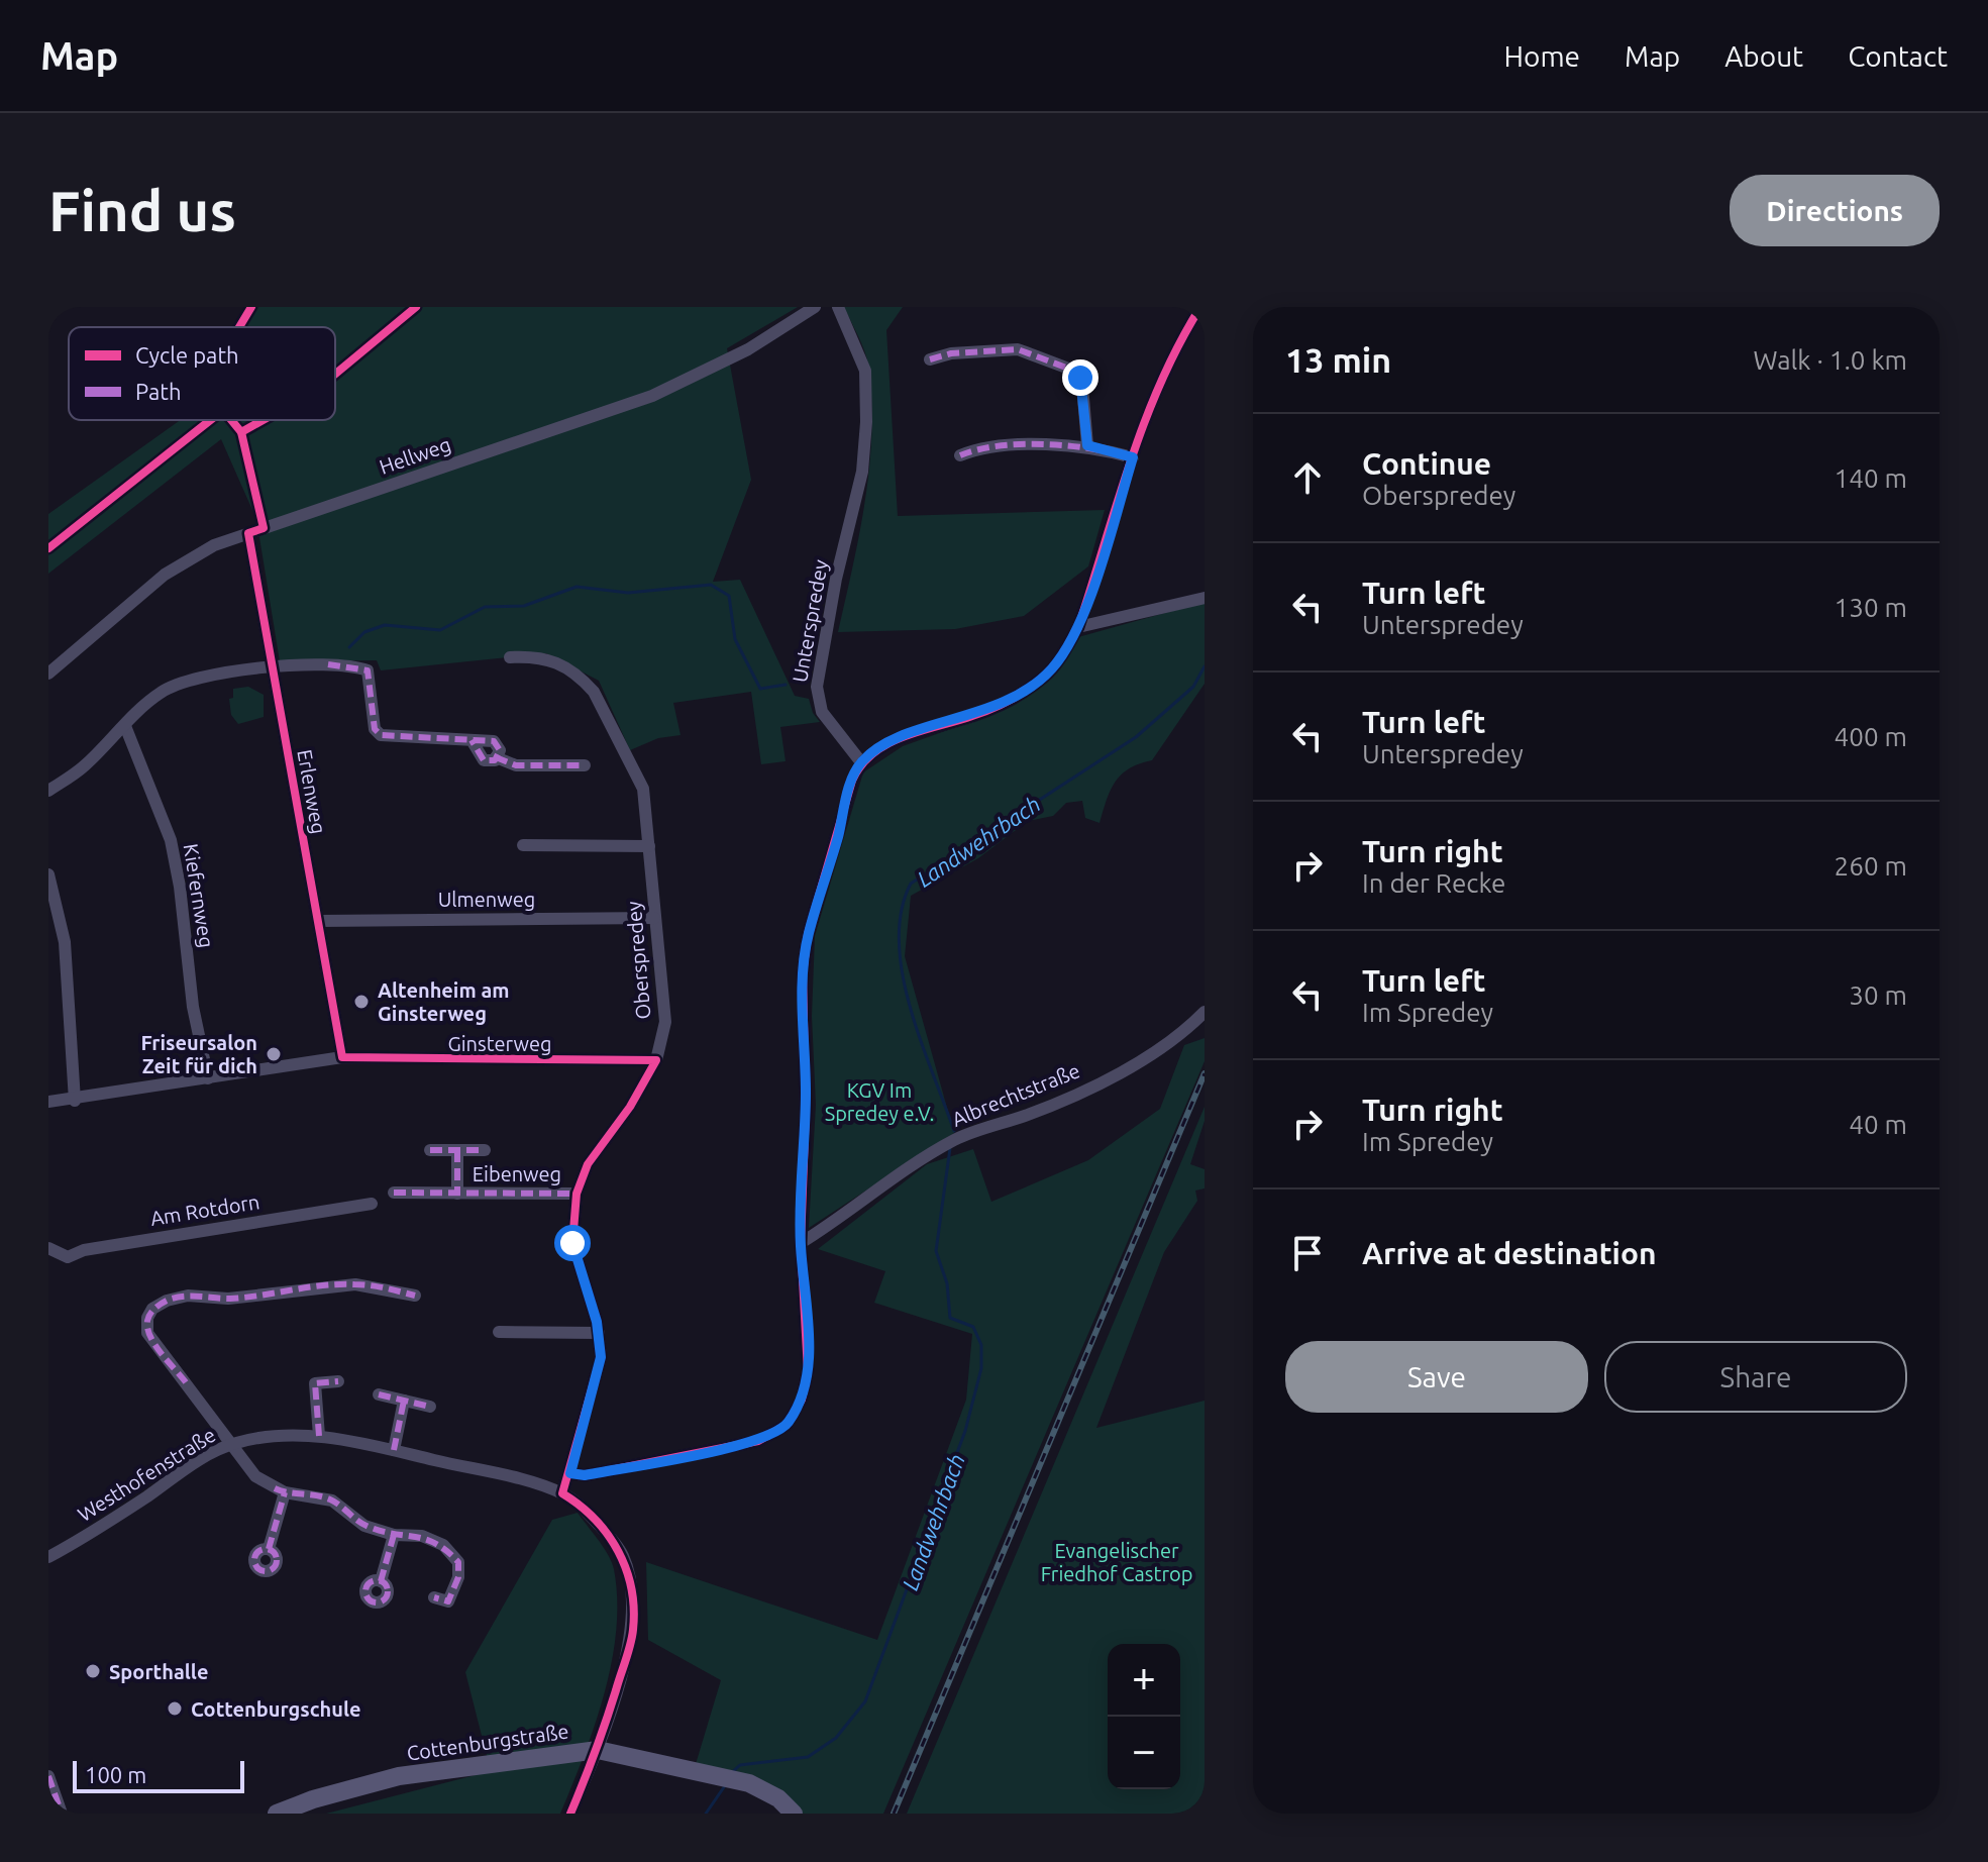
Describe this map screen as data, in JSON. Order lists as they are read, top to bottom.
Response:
{
  "streets": {
    "street": [
      "Hellweg",
      "Unterspredey",
      "Erlenweg",
      "Kiefernweg",
      "Ulmenweg",
      "Oberspredey",
      "Ginsterweg",
      "Albrechtstraße",
      "Eibenweg",
      "Am Rotdorn",
      "Westhofenstraße",
      "Cottenburgstraße"
    ]
  },
  "crossings": [
    ["Hellweg", "Erlenweg"],
    ["Erlenweg", "Ulmenweg"],
    ["Erlenweg", "Ginsterweg"],
    ["Kiefernweg", "Ginsterweg"],
    ["Ulmenweg", "Oberspredey"],
    ["Oberspredey", "Ginsterweg"],
    ["Oberspredey", "Eibenweg"],
    ["Oberspredey", "Westhofenstraße"],
    ["Westhofenstraße", "Cottenburgstraße"]
  ],
  "water": ["Landwehrbach"],
  "parks": ["KGV Im Spredey e.V.", "Evangelischer Friedhof Castrop"],
  "places": [
    "Altenheim am Ginsterweg",
    "Friseursalon Zeit für dich",
    "Sporthalle",
    "Cottenburgschule"
  ],
  "legend": ["Cycle path", "Path"],
  "scale_bar": "100 m",
  "page": {
    "header": "Map",
    "nav": [
      "Home",
      "Map",
      "About",
      "Contact"
    ],
    "buttons": [
      "Directions",
      ["Save", "Share"]
    ],
    "title": "Find us",
    "heading": ["13 min", "Walk · 1.0 km"],
    "list": [
      ["Continue", "Oberspredey", "140 m"],
      ["Turn left", "Unterspredey", "130 m"],
      ["Turn left", "Unterspredey", "400 m"],
      ["Turn right", "In der Recke", "260 m"],
      ["Turn left", "Im Spredey", "30 m"],
      ["Turn right", "Im Spredey", "40 m"],
      "Arrive at destination"
    ],
    "map_buttons": ["+", "−"],
    "scale": "100 m"
  }
}
